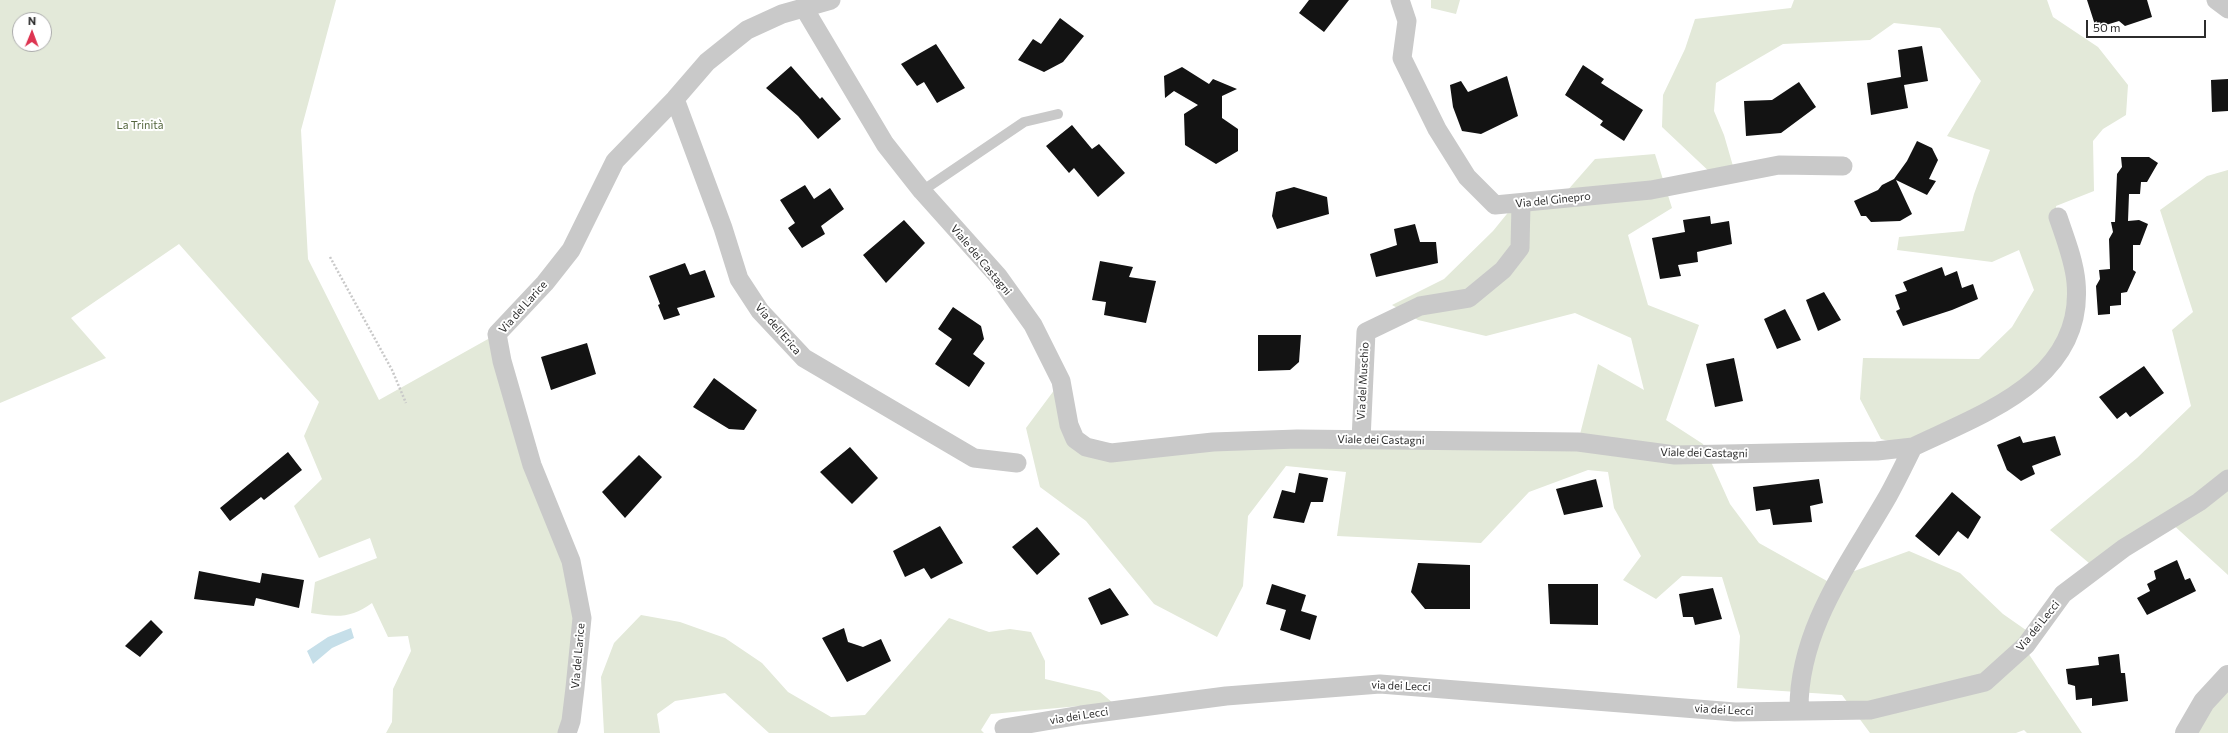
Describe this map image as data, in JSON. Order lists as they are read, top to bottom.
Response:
{
  "streets": {
    "street": [
      "Via del Ginepro",
      "Viale dei Castagni",
      "Via del Larice",
      "Via dell'Erica",
      "Via del Muschio",
      "Via dei Lecci",
      "via dei Lecci"
    ]
  },
  "crossings": [
    ["Via del Ginepro", "Via del Muschio"],
    ["Viale dei Castagni", "Via del Larice"],
    ["Viale dei Castagni", "Via del Muschio"],
    ["Via del Larice", "Via dell'Erica"],
    ["Via dei Lecci", "via dei Lecci"]
  ],
  "parks": ["La Trinità"],
  "scale_bar": "50 m",
  "north": "top"
}
